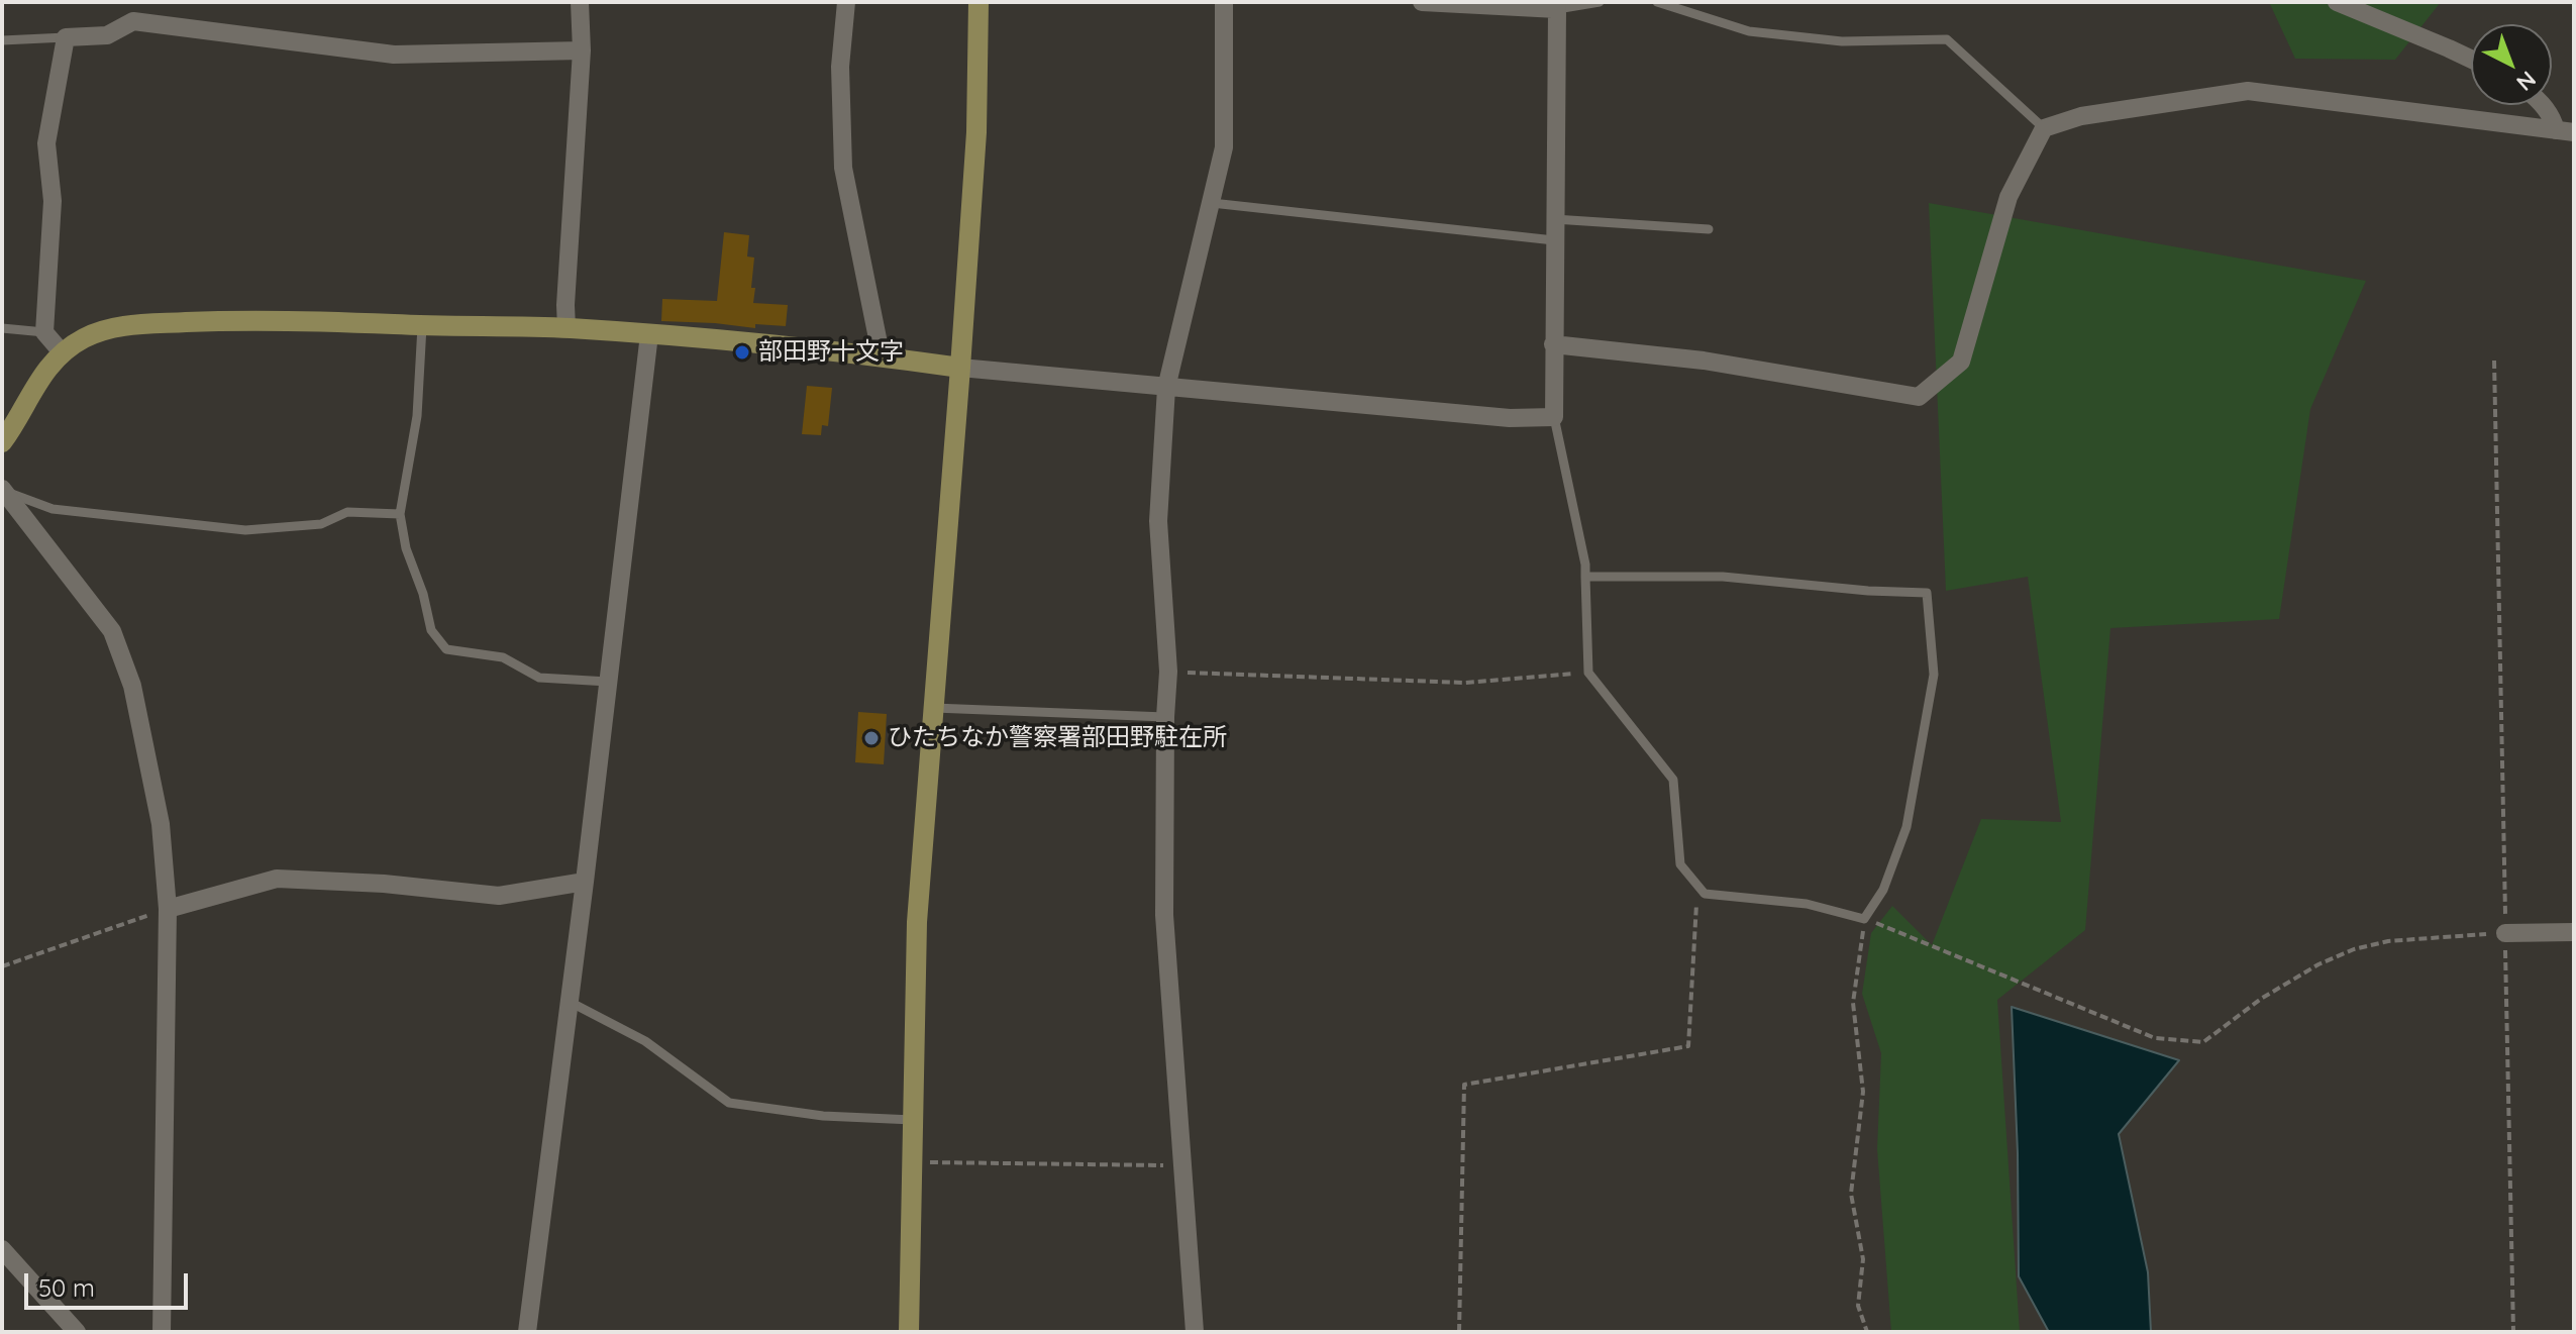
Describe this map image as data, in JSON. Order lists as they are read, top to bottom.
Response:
{
  "places": ["部田野十文字", "ひたちなか警察署部田野駐在所"],
  "scale_bar": "50 m",
  "north": "bottom right"
}
